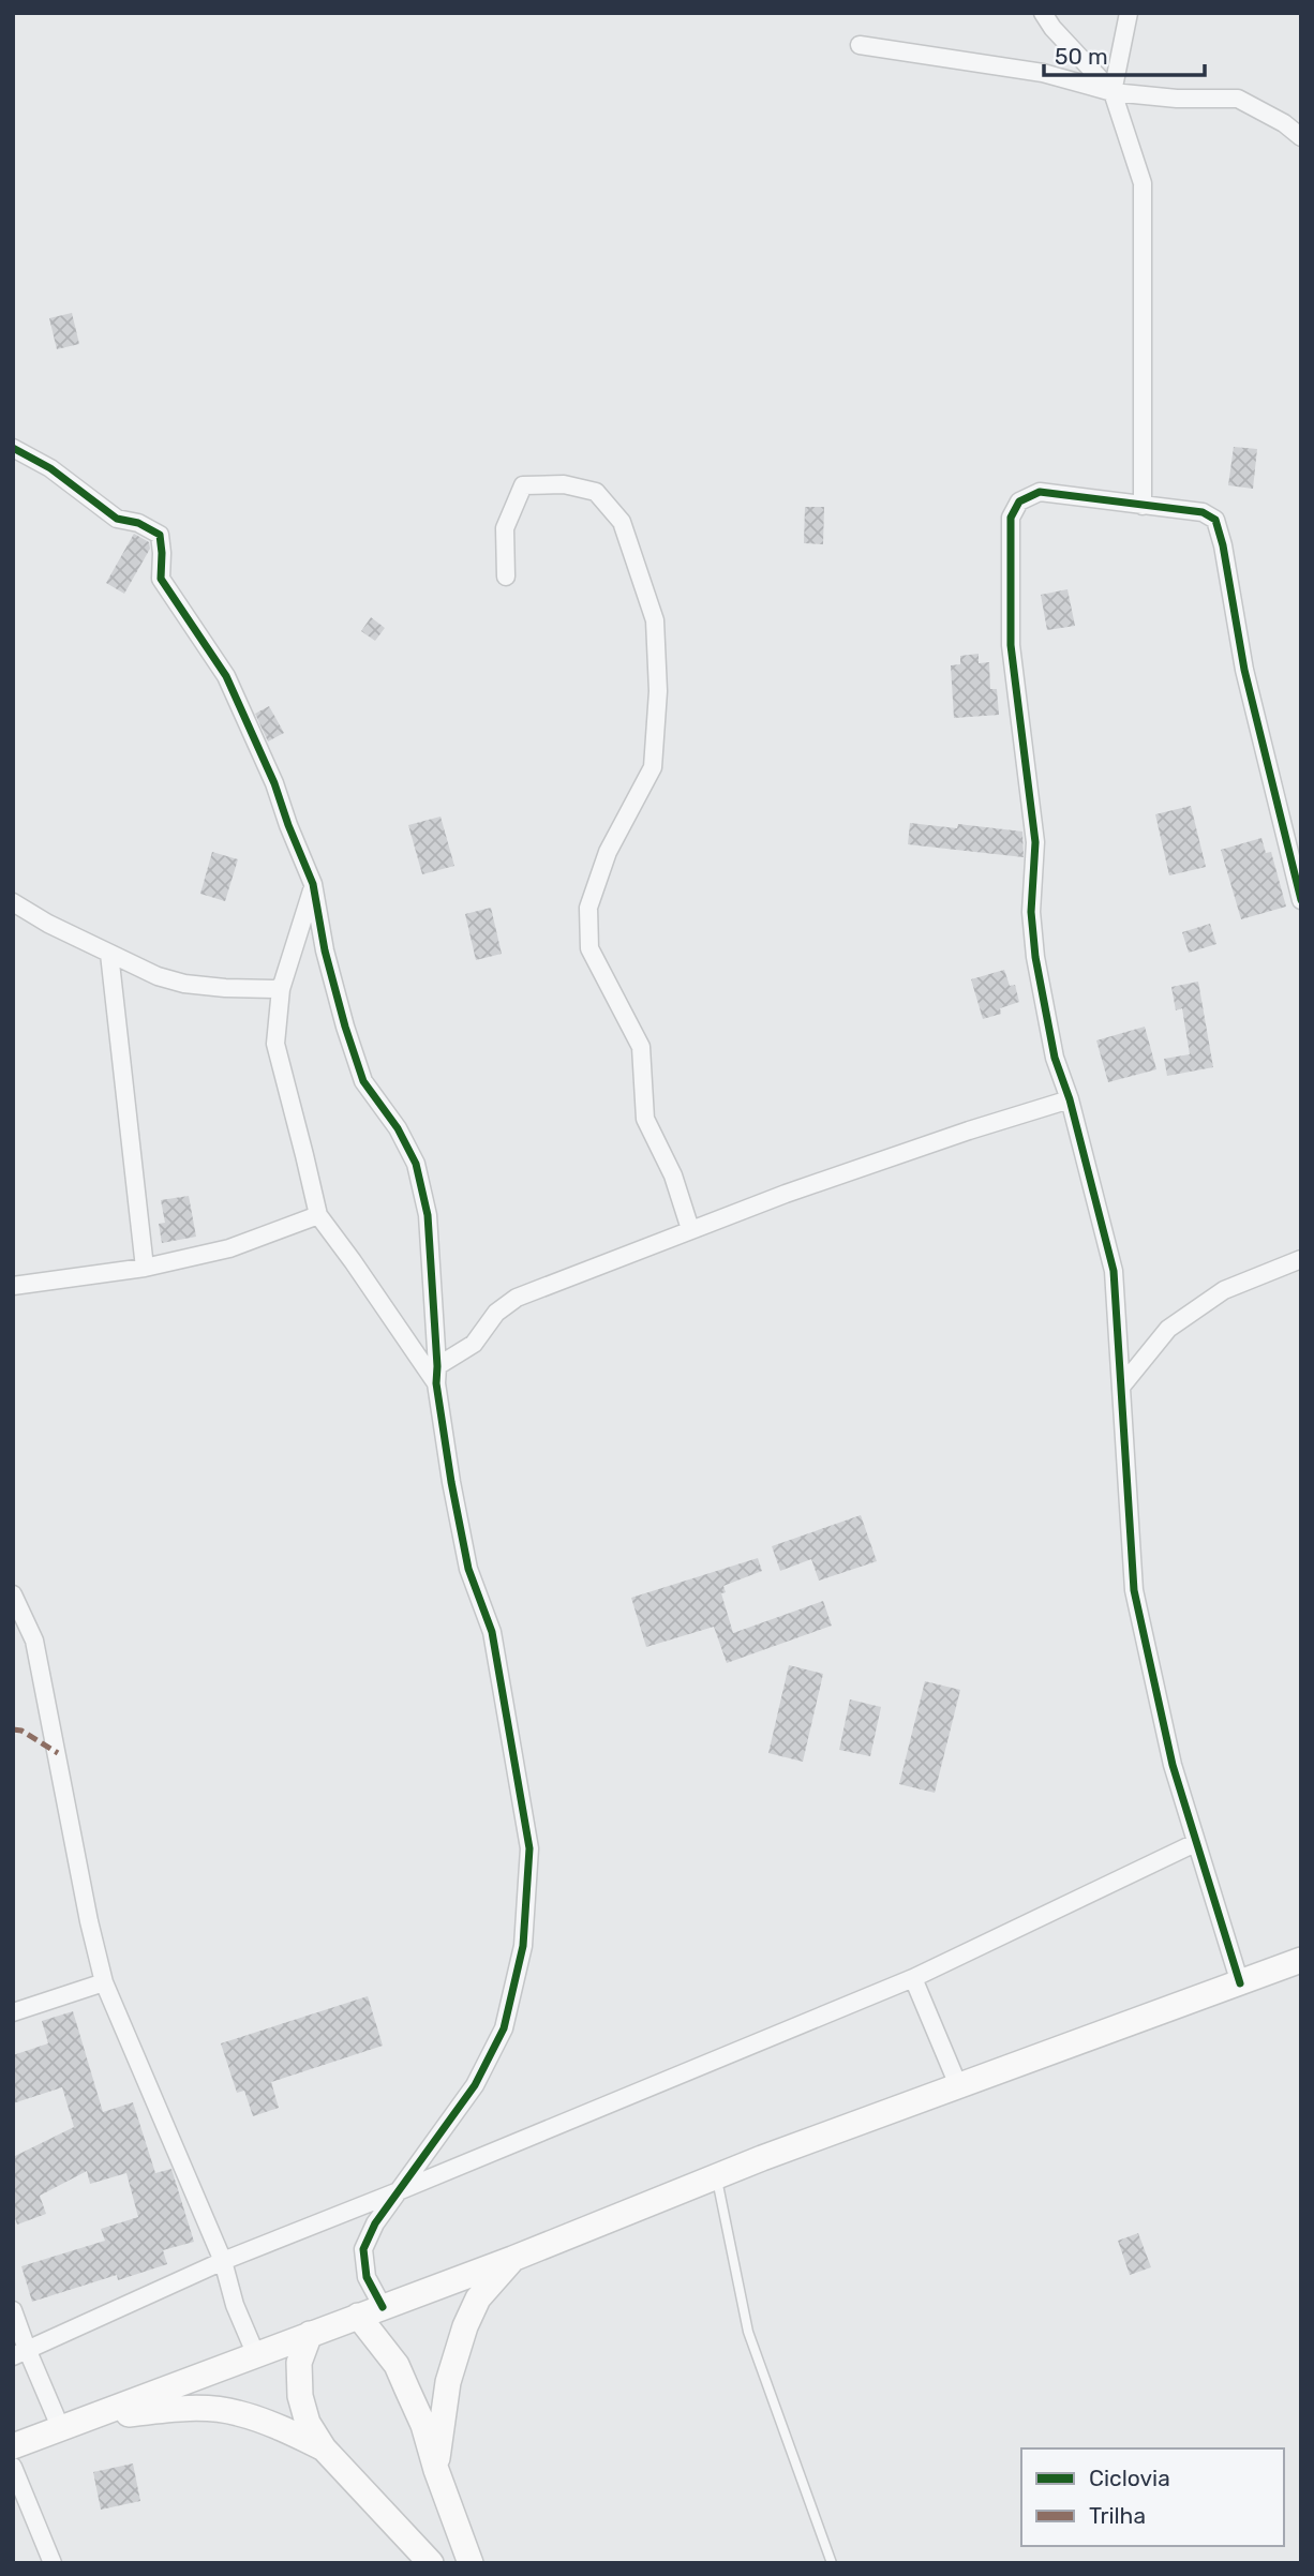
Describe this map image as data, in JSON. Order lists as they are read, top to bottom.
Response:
{
  "legend": ["Ciclovia", "Trilha"],
  "scale_bar": "50 m"
}
